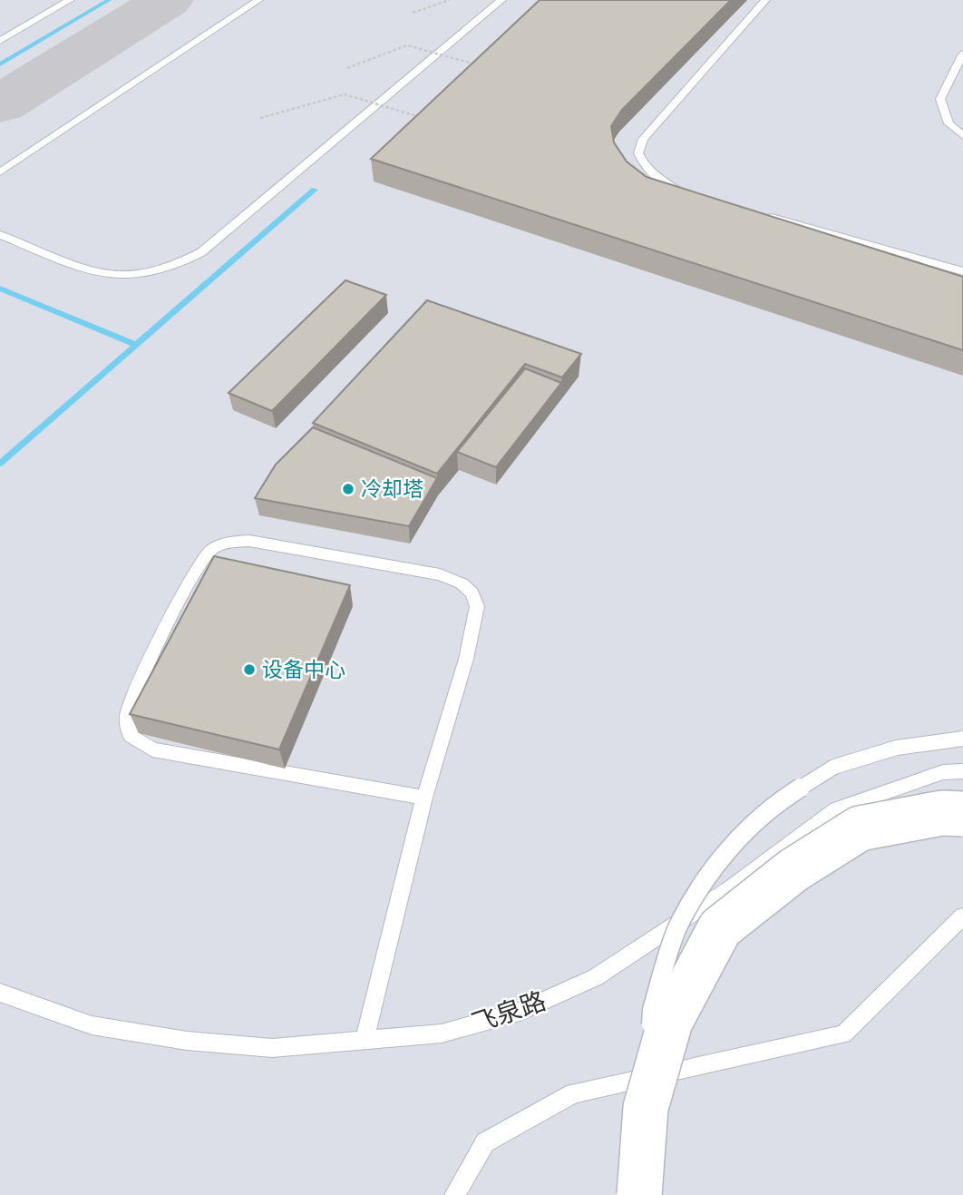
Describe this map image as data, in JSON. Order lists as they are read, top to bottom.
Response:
{
  "streets": {
    "lane": ["飞泉路"]
  },
  "places": ["冷却塔", "设备中心"]
}
